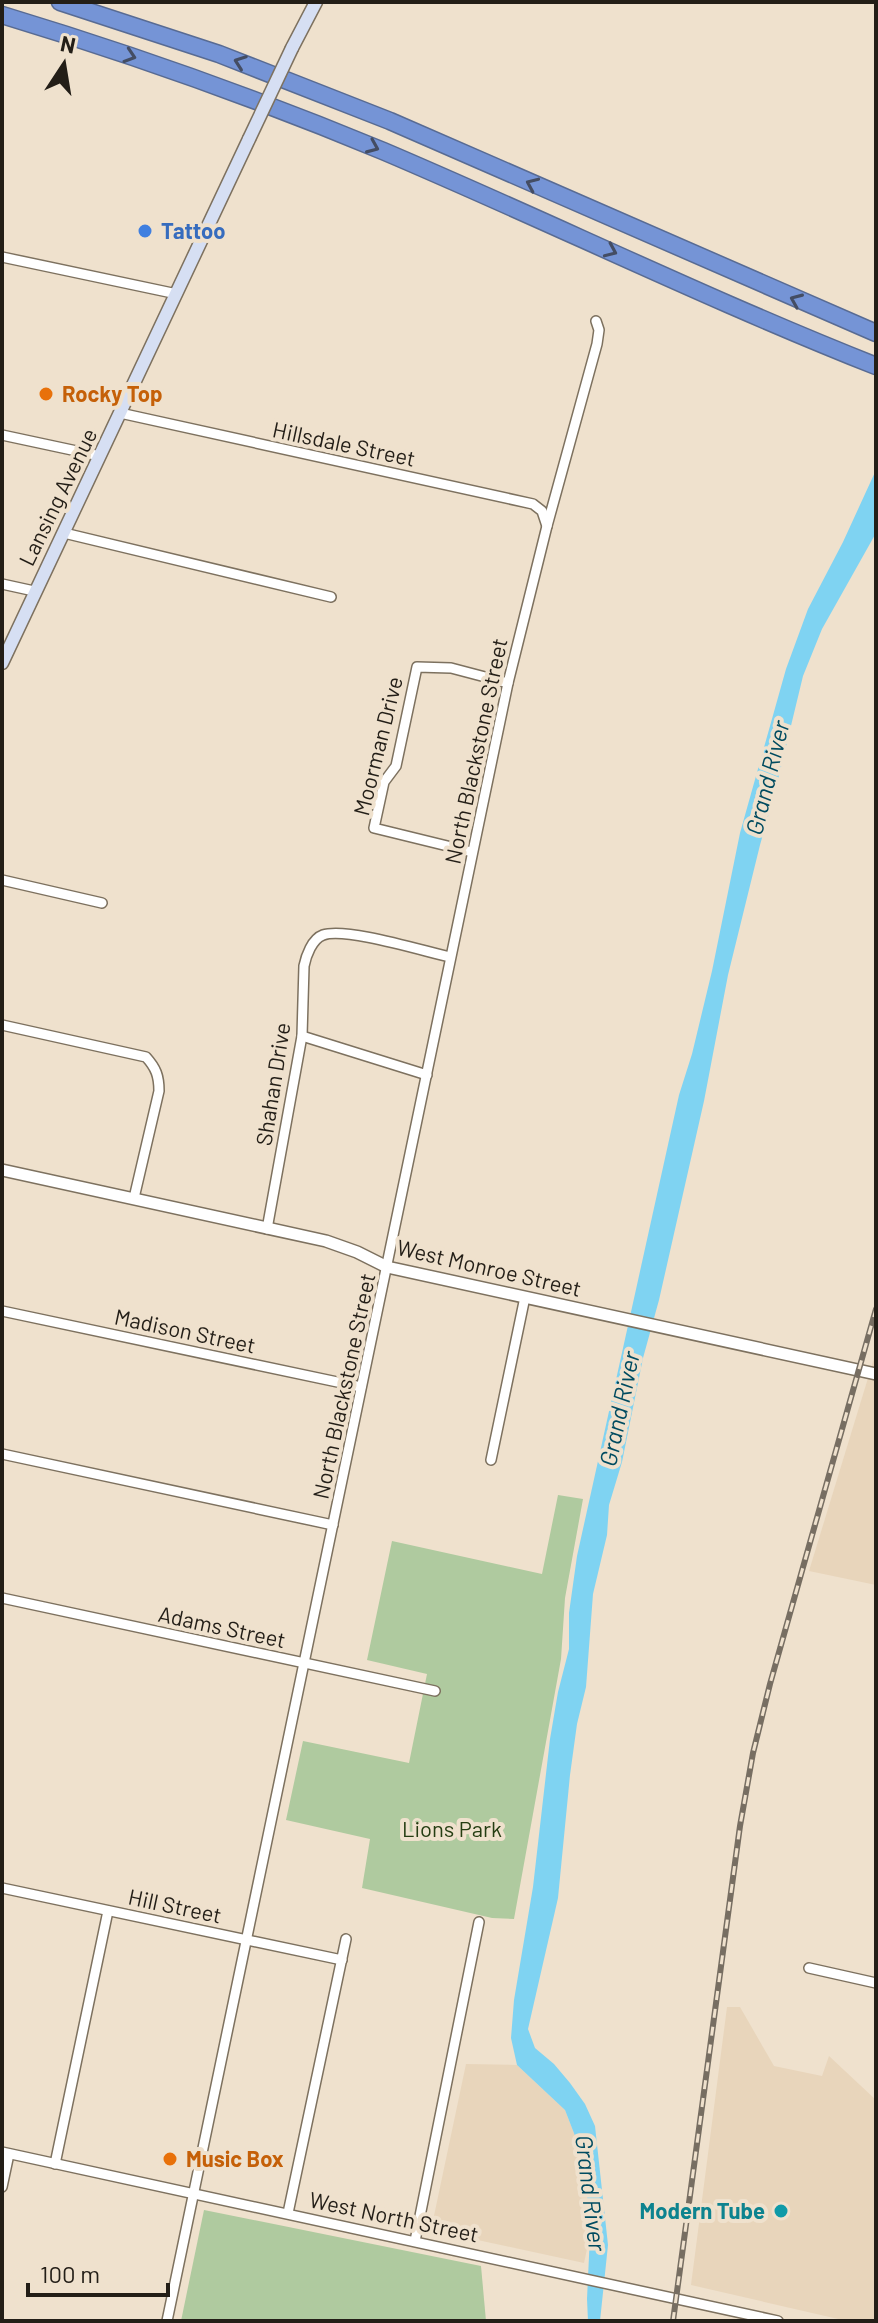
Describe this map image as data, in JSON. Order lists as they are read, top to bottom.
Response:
{
  "streets": {
    "main road": ["Lansing Avenue"],
    "street": [
      "Hillsdale Street",
      "Moorman Drive",
      "North Blackstone Street",
      "Shahan Drive",
      "West Monroe Street",
      "Madison Street",
      "Adams Street",
      "Hill Street",
      "West North Street"
    ]
  },
  "crossings": [
    ["Hillsdale Street", "Lansing Avenue"],
    ["Hillsdale Street", "North Blackstone Street"],
    ["Moorman Drive", "North Blackstone Street"],
    ["North Blackstone Street", "Shahan Drive"],
    ["North Blackstone Street", "West Monroe Street"],
    ["North Blackstone Street", "Madison Street"],
    ["North Blackstone Street", "Adams Street"],
    ["North Blackstone Street", "Hill Street"],
    ["North Blackstone Street", "West North Street"],
    ["Shahan Drive", "West Monroe Street"]
  ],
  "water": ["Grand River"],
  "parks": ["Lions Park"],
  "places": [
    "Tattoo",
    "Rocky Top",
    "Music Box",
    "Modern Tube"
  ],
  "scale_bar": "100 m",
  "north": "top"
}
